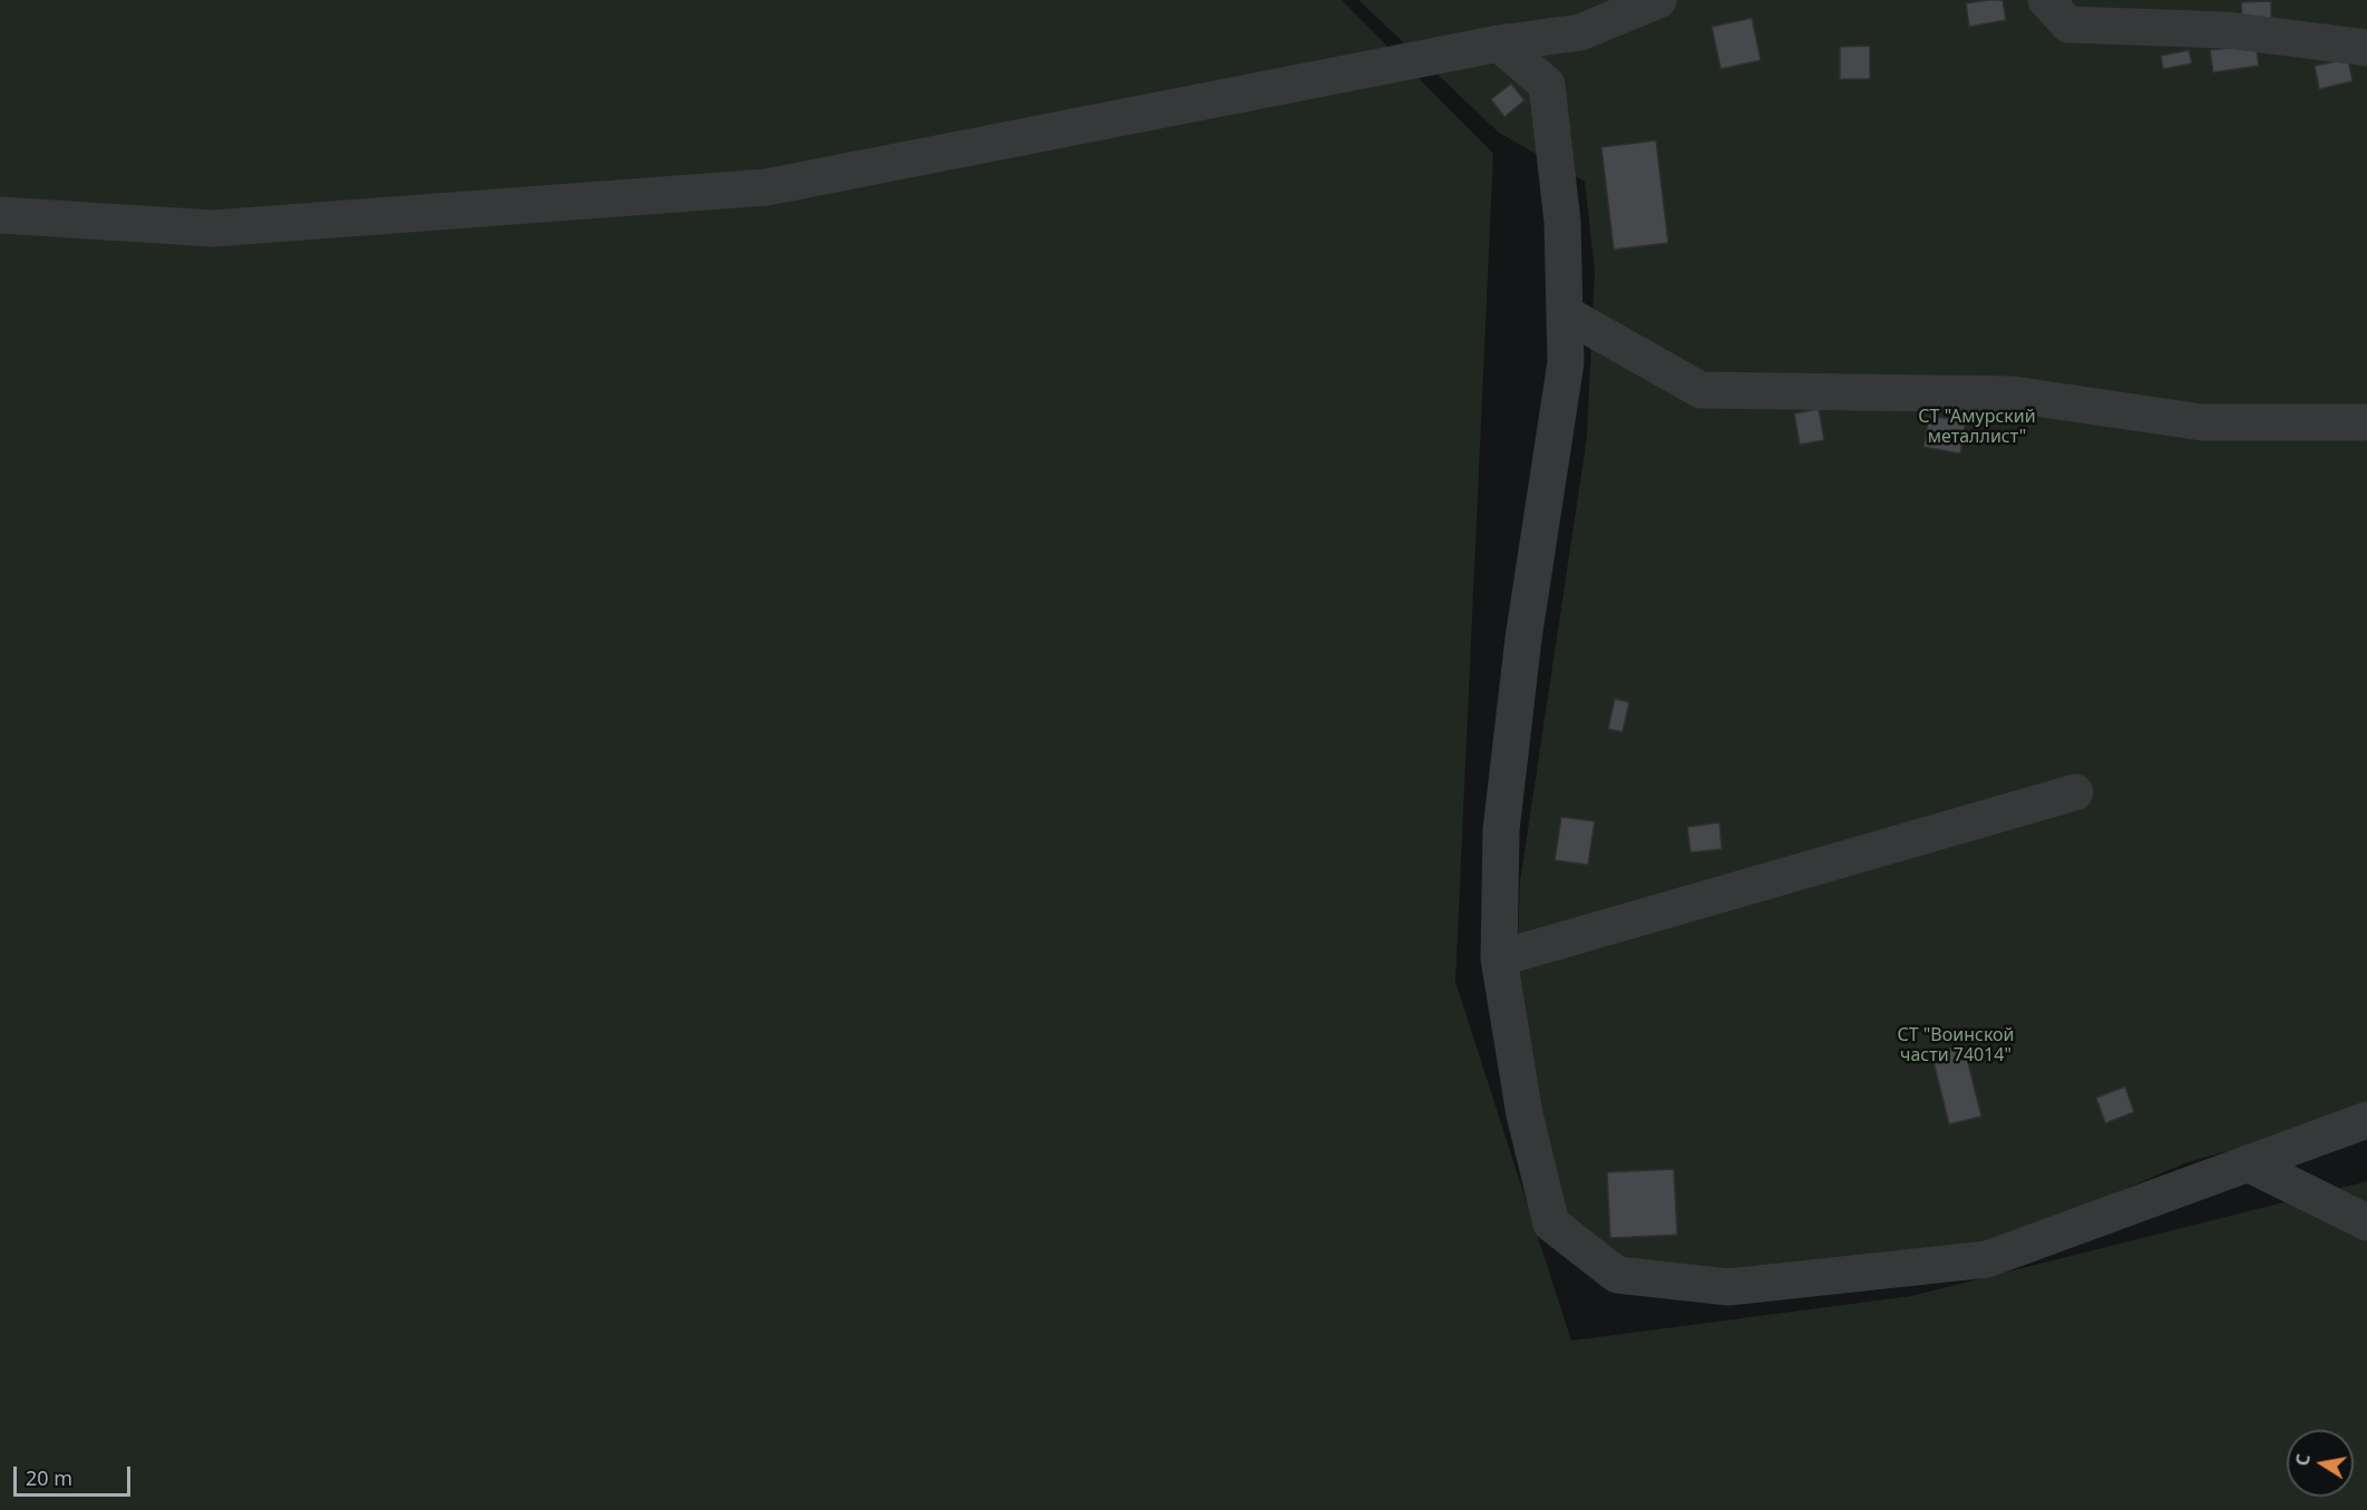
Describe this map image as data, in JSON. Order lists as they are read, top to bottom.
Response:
{
  "parks": ["СТ \"Амурский металлист\"", "СТ \"Воинской части 74014\""],
  "scale_bar": "20 m",
  "north": "left"
}
